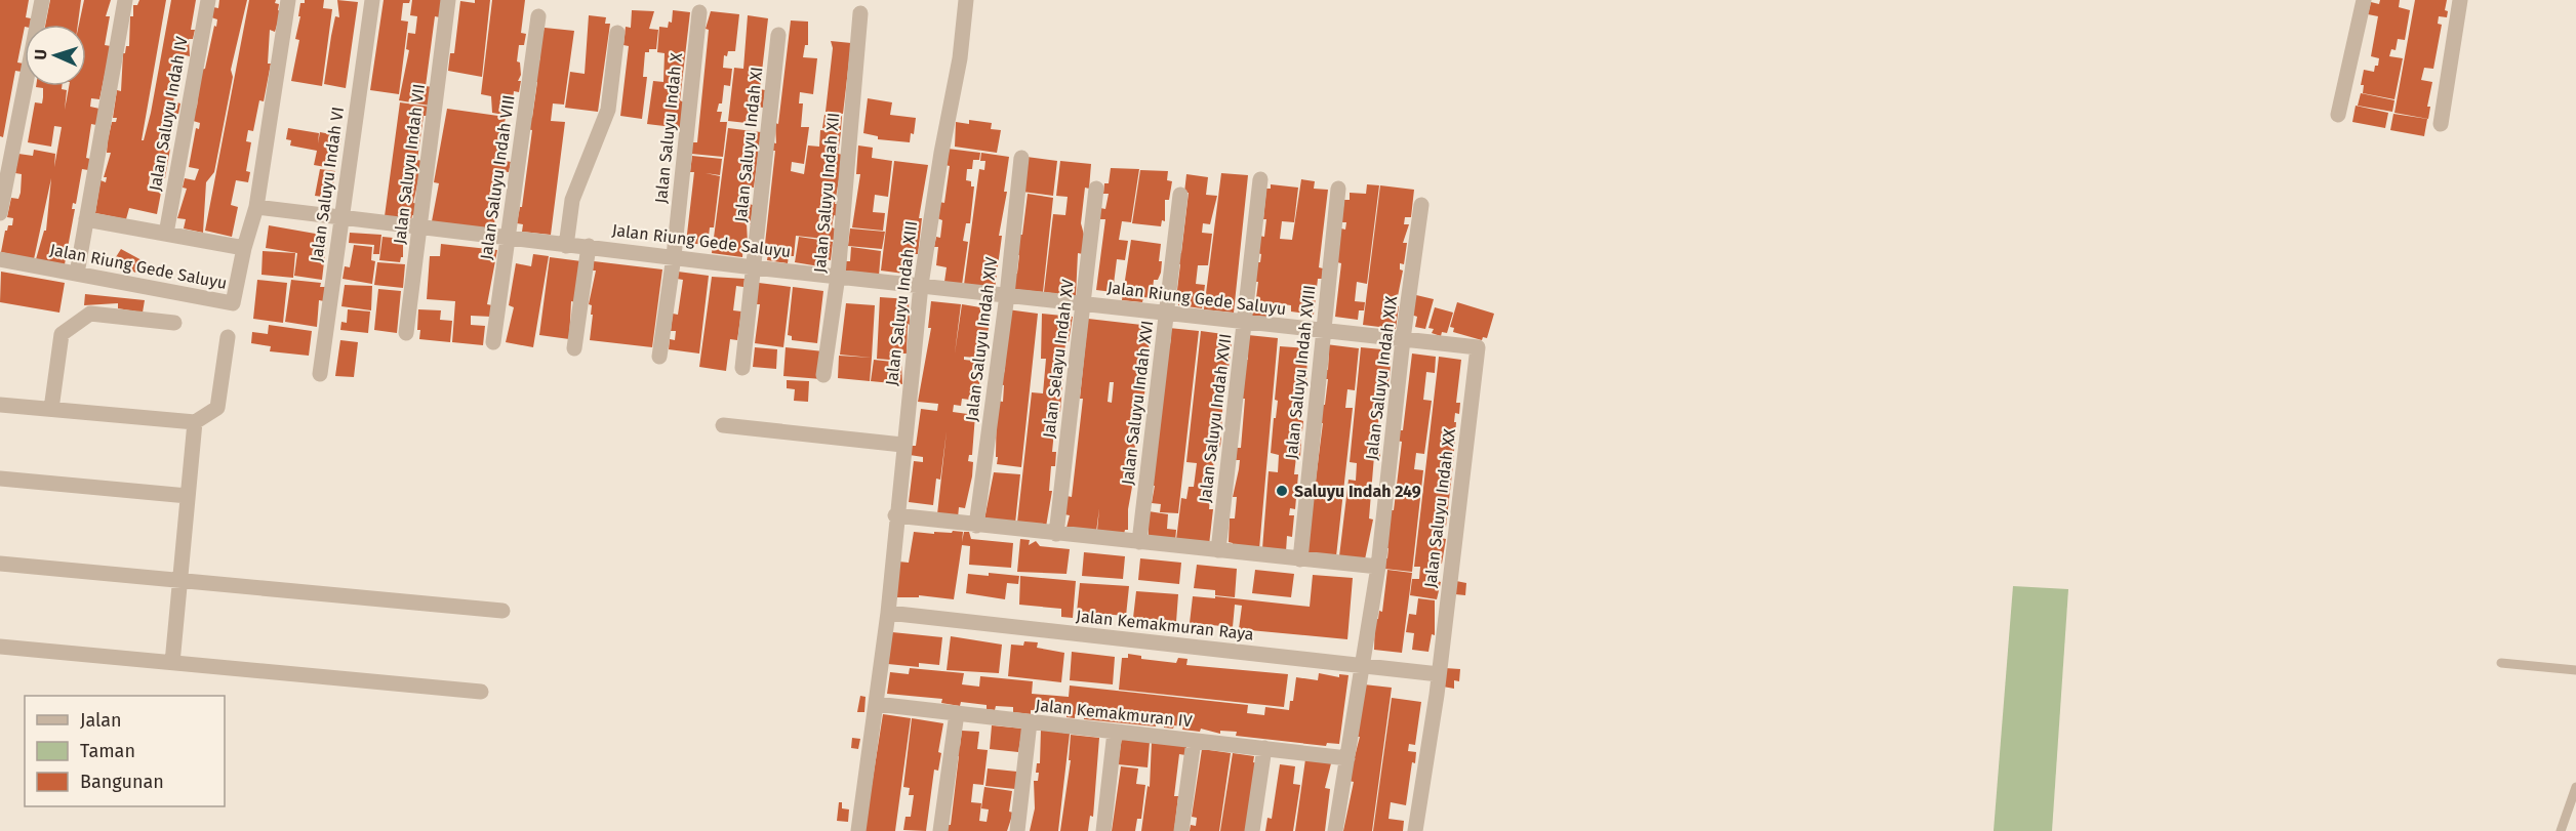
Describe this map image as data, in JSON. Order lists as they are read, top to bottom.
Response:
{
  "streets": {
    "street": [
      "Jalan Saluyu Indah IV",
      "Jalan Saluyu Indah X",
      "Jalan Saluyu Indah XI",
      "Jalan Saluyu Indah VII",
      "Jalan Saluyu Indah VIII",
      "Jalan Saluyu Indah VI",
      "Jalan Saluyu Indah XII",
      "Jalan Riung Gede Saluyu",
      "Jalan Saluyu Indah XIII",
      "Jalan Saluyu Indah XIV",
      "Jalan Selayu Indah XV",
      "Jalan Saluyu Indah XVIII",
      "Jalan Saluyu Indah XIX",
      "Jalan Saluyu Indah XVI",
      "Jalan Saluyu Indah XVII",
      "Jalan Saluyu Indah XX",
      "Jalan Kemakmuran Raya",
      "Jalan Kemakmuran IV"
    ]
  },
  "crossings": [
    ["Jalan Saluyu Indah X", "Jalan Riung Gede Saluyu"],
    ["Jalan Saluyu Indah XI", "Jalan Riung Gede Saluyu"],
    ["Jalan Saluyu Indah VII", "Jalan Riung Gede Saluyu"],
    ["Jalan Saluyu Indah VIII", "Jalan Riung Gede Saluyu"],
    ["Jalan Saluyu Indah VI", "Jalan Riung Gede Saluyu"],
    ["Jalan Saluyu Indah XII", "Jalan Riung Gede Saluyu"],
    ["Jalan Riung Gede Saluyu", "Jalan Saluyu Indah XIII"],
    ["Jalan Riung Gede Saluyu", "Jalan Saluyu Indah XIV"],
    ["Jalan Riung Gede Saluyu", "Jalan Selayu Indah XV"],
    ["Jalan Riung Gede Saluyu", "Jalan Saluyu Indah XVIII"],
    ["Jalan Riung Gede Saluyu", "Jalan Saluyu Indah XIX"],
    ["Jalan Riung Gede Saluyu", "Jalan Saluyu Indah XVI"],
    ["Jalan Riung Gede Saluyu", "Jalan Saluyu Indah XVII"],
    ["Jalan Riung Gede Saluyu", "Jalan Saluyu Indah XX"],
    ["Jalan Saluyu Indah XIII", "Jalan Kemakmuran Raya"],
    ["Jalan Saluyu Indah XIII", "Jalan Kemakmuran IV"],
    ["Jalan Saluyu Indah XIX", "Jalan Kemakmuran Raya"],
    ["Jalan Saluyu Indah XIX", "Jalan Kemakmuran IV"],
    ["Jalan Saluyu Indah XX", "Jalan Kemakmuran Raya"]
  ],
  "places": ["Saluyu Indah 249"],
  "legend": ["Jalan", "Taman", "Bangunan"],
  "north": "left"
}
